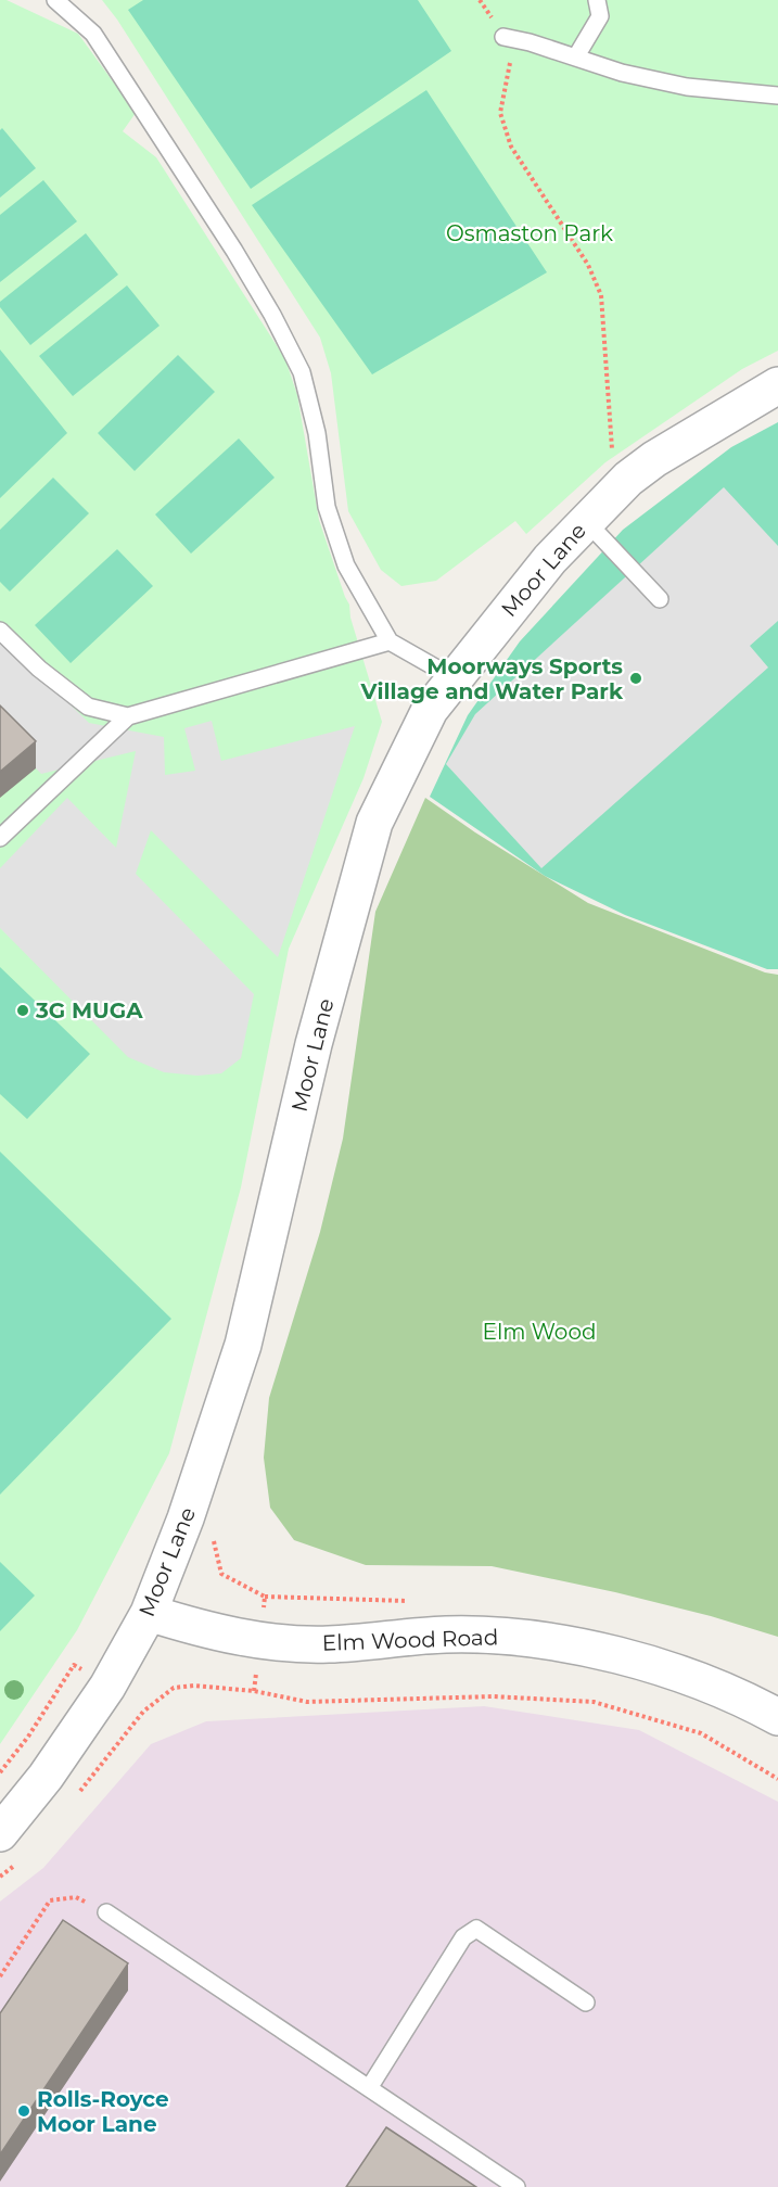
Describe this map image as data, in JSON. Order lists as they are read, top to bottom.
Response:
{
  "streets": {
    "street": ["Moor Lane", "Elm Wood Road"]
  },
  "crossings": [
    ["Moor Lane", "Elm Wood Road"]
  ],
  "parks": ["Osmaston Park", "Elm Wood"],
  "places": ["Moorways Sports Village and Water Park", "3G MUGA", "Rolls-Royce Moor Lane"]
}
